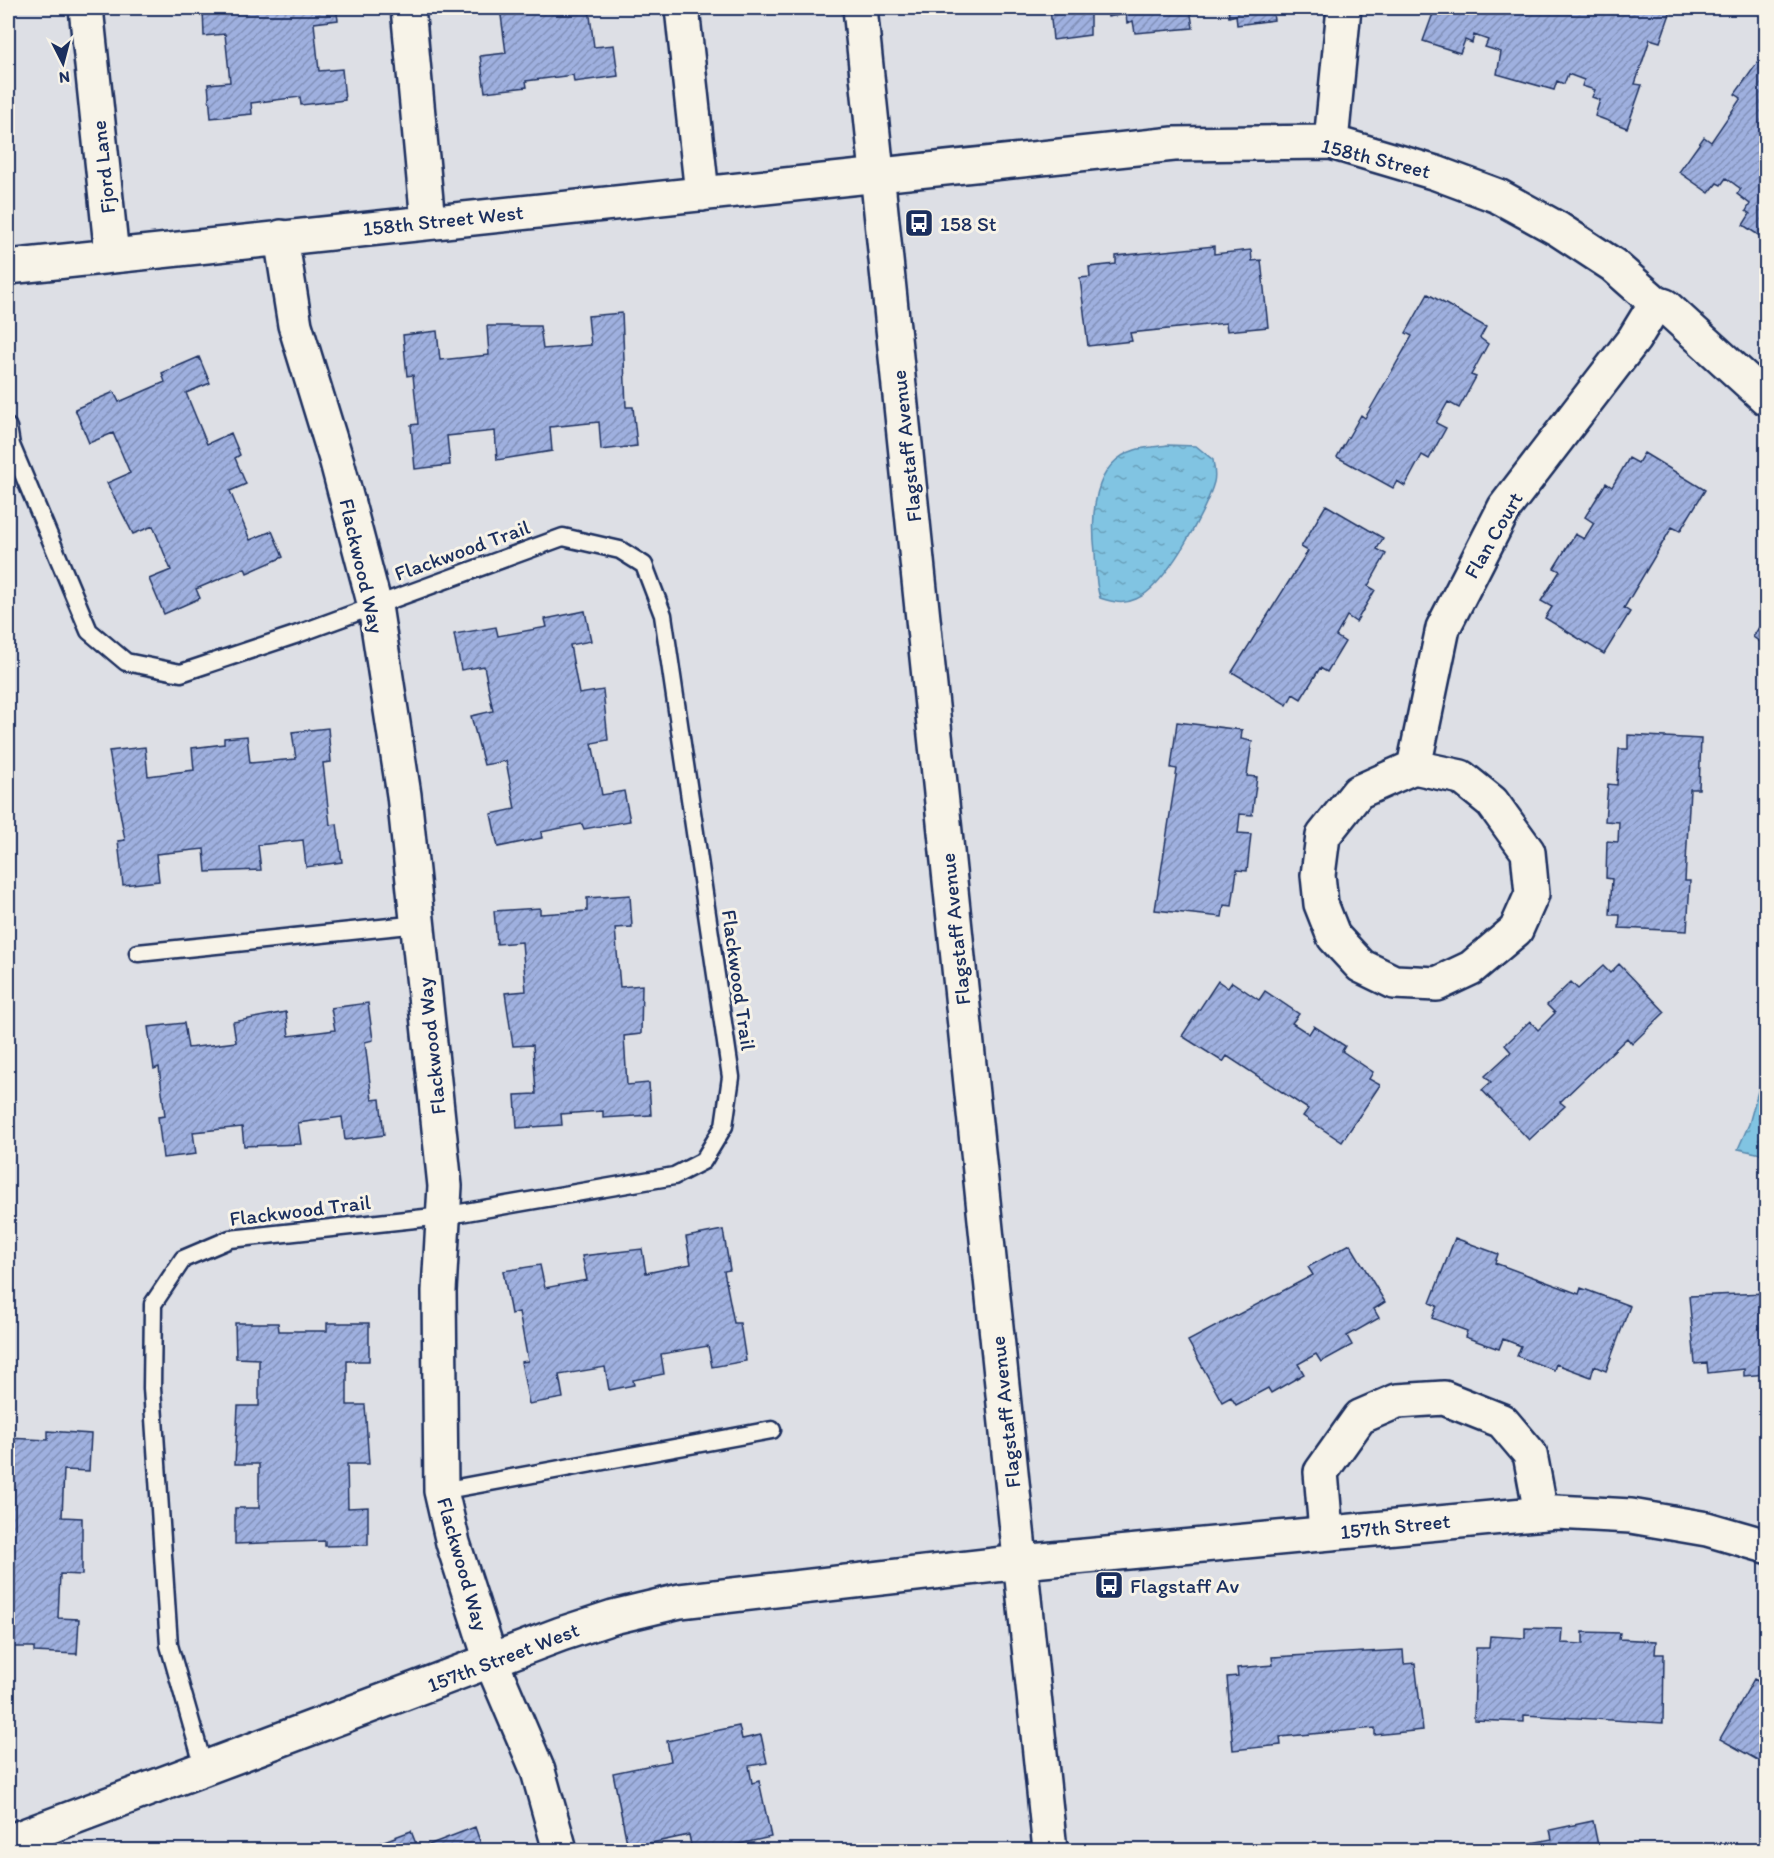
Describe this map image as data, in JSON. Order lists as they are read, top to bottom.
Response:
{
  "streets": {
    "street": [
      "158th Street",
      "Fjord Lane",
      "158th Street West",
      "Flagstaff Avenue",
      "Flan Court",
      "Flackwood Way",
      "157th Street",
      "157th Street West"
    ],
    "lane": ["Flackwood Trail"]
  },
  "crossings": [
    ["158th Street", "158th Street West"],
    ["158th Street", "Flagstaff Avenue"],
    ["158th Street", "Flan Court"],
    ["Fjord Lane", "158th Street West"],
    ["158th Street West", "Flagstaff Avenue"],
    ["158th Street West", "Flackwood Way"],
    ["Flagstaff Avenue", "157th Street"],
    ["Flagstaff Avenue", "157th Street West"],
    ["Flackwood Trail", "Flackwood Way"],
    ["Flackwood Trail", "157th Street West"],
    ["Flackwood Way", "157th Street West"],
    ["157th Street", "157th Street West"]
  ],
  "places": {
    "bus stop": ["158 St", "Flagstaff Av"]
  },
  "north": "bottom"
}
